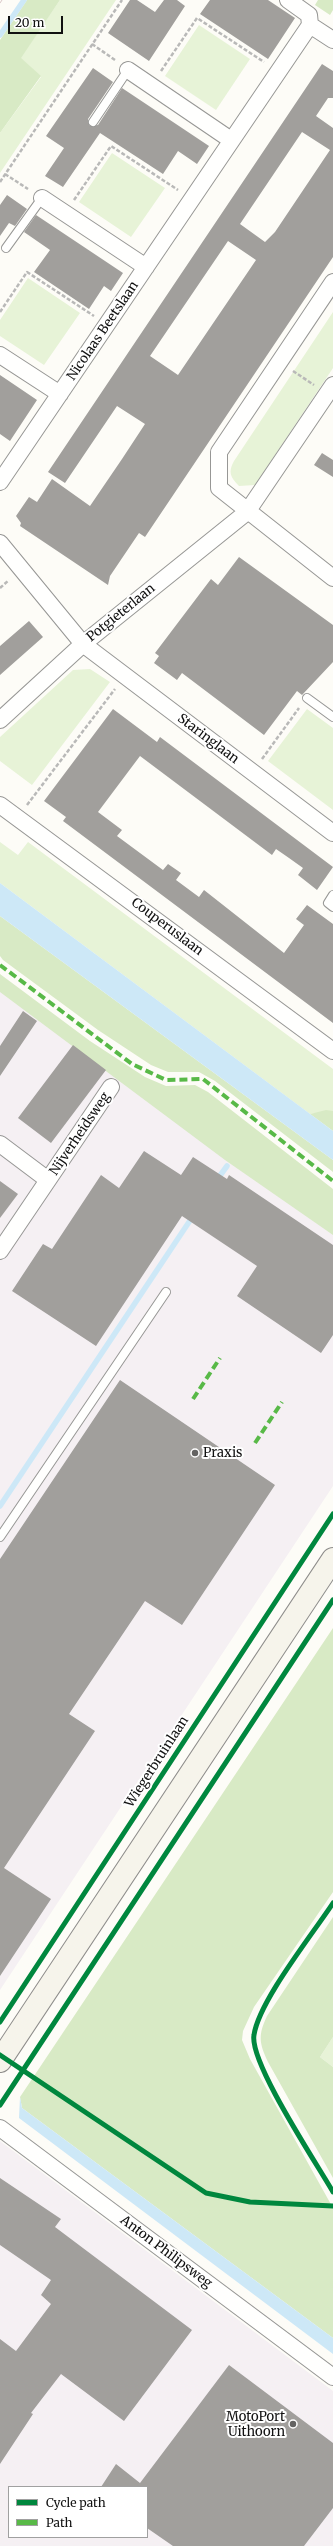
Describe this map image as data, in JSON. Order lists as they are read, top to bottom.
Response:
{
  "streets": {
    "street": [
      "Nicolaas Beetslaan",
      "Potgieterlaan",
      "Staringlaan",
      "Couperuslaan",
      "Nijverheidsweg",
      "Anton Philipsweg"
    ],
    "cycle path": ["Wiegerbruinlaan"]
  },
  "crossings": [
    ["Potgieterlaan", "Staringlaan"]
  ],
  "places": ["Praxis", "MotoPort Uithoorn"],
  "legend": ["Cycle path", "Path"],
  "scale_bar": "20 m"
}
